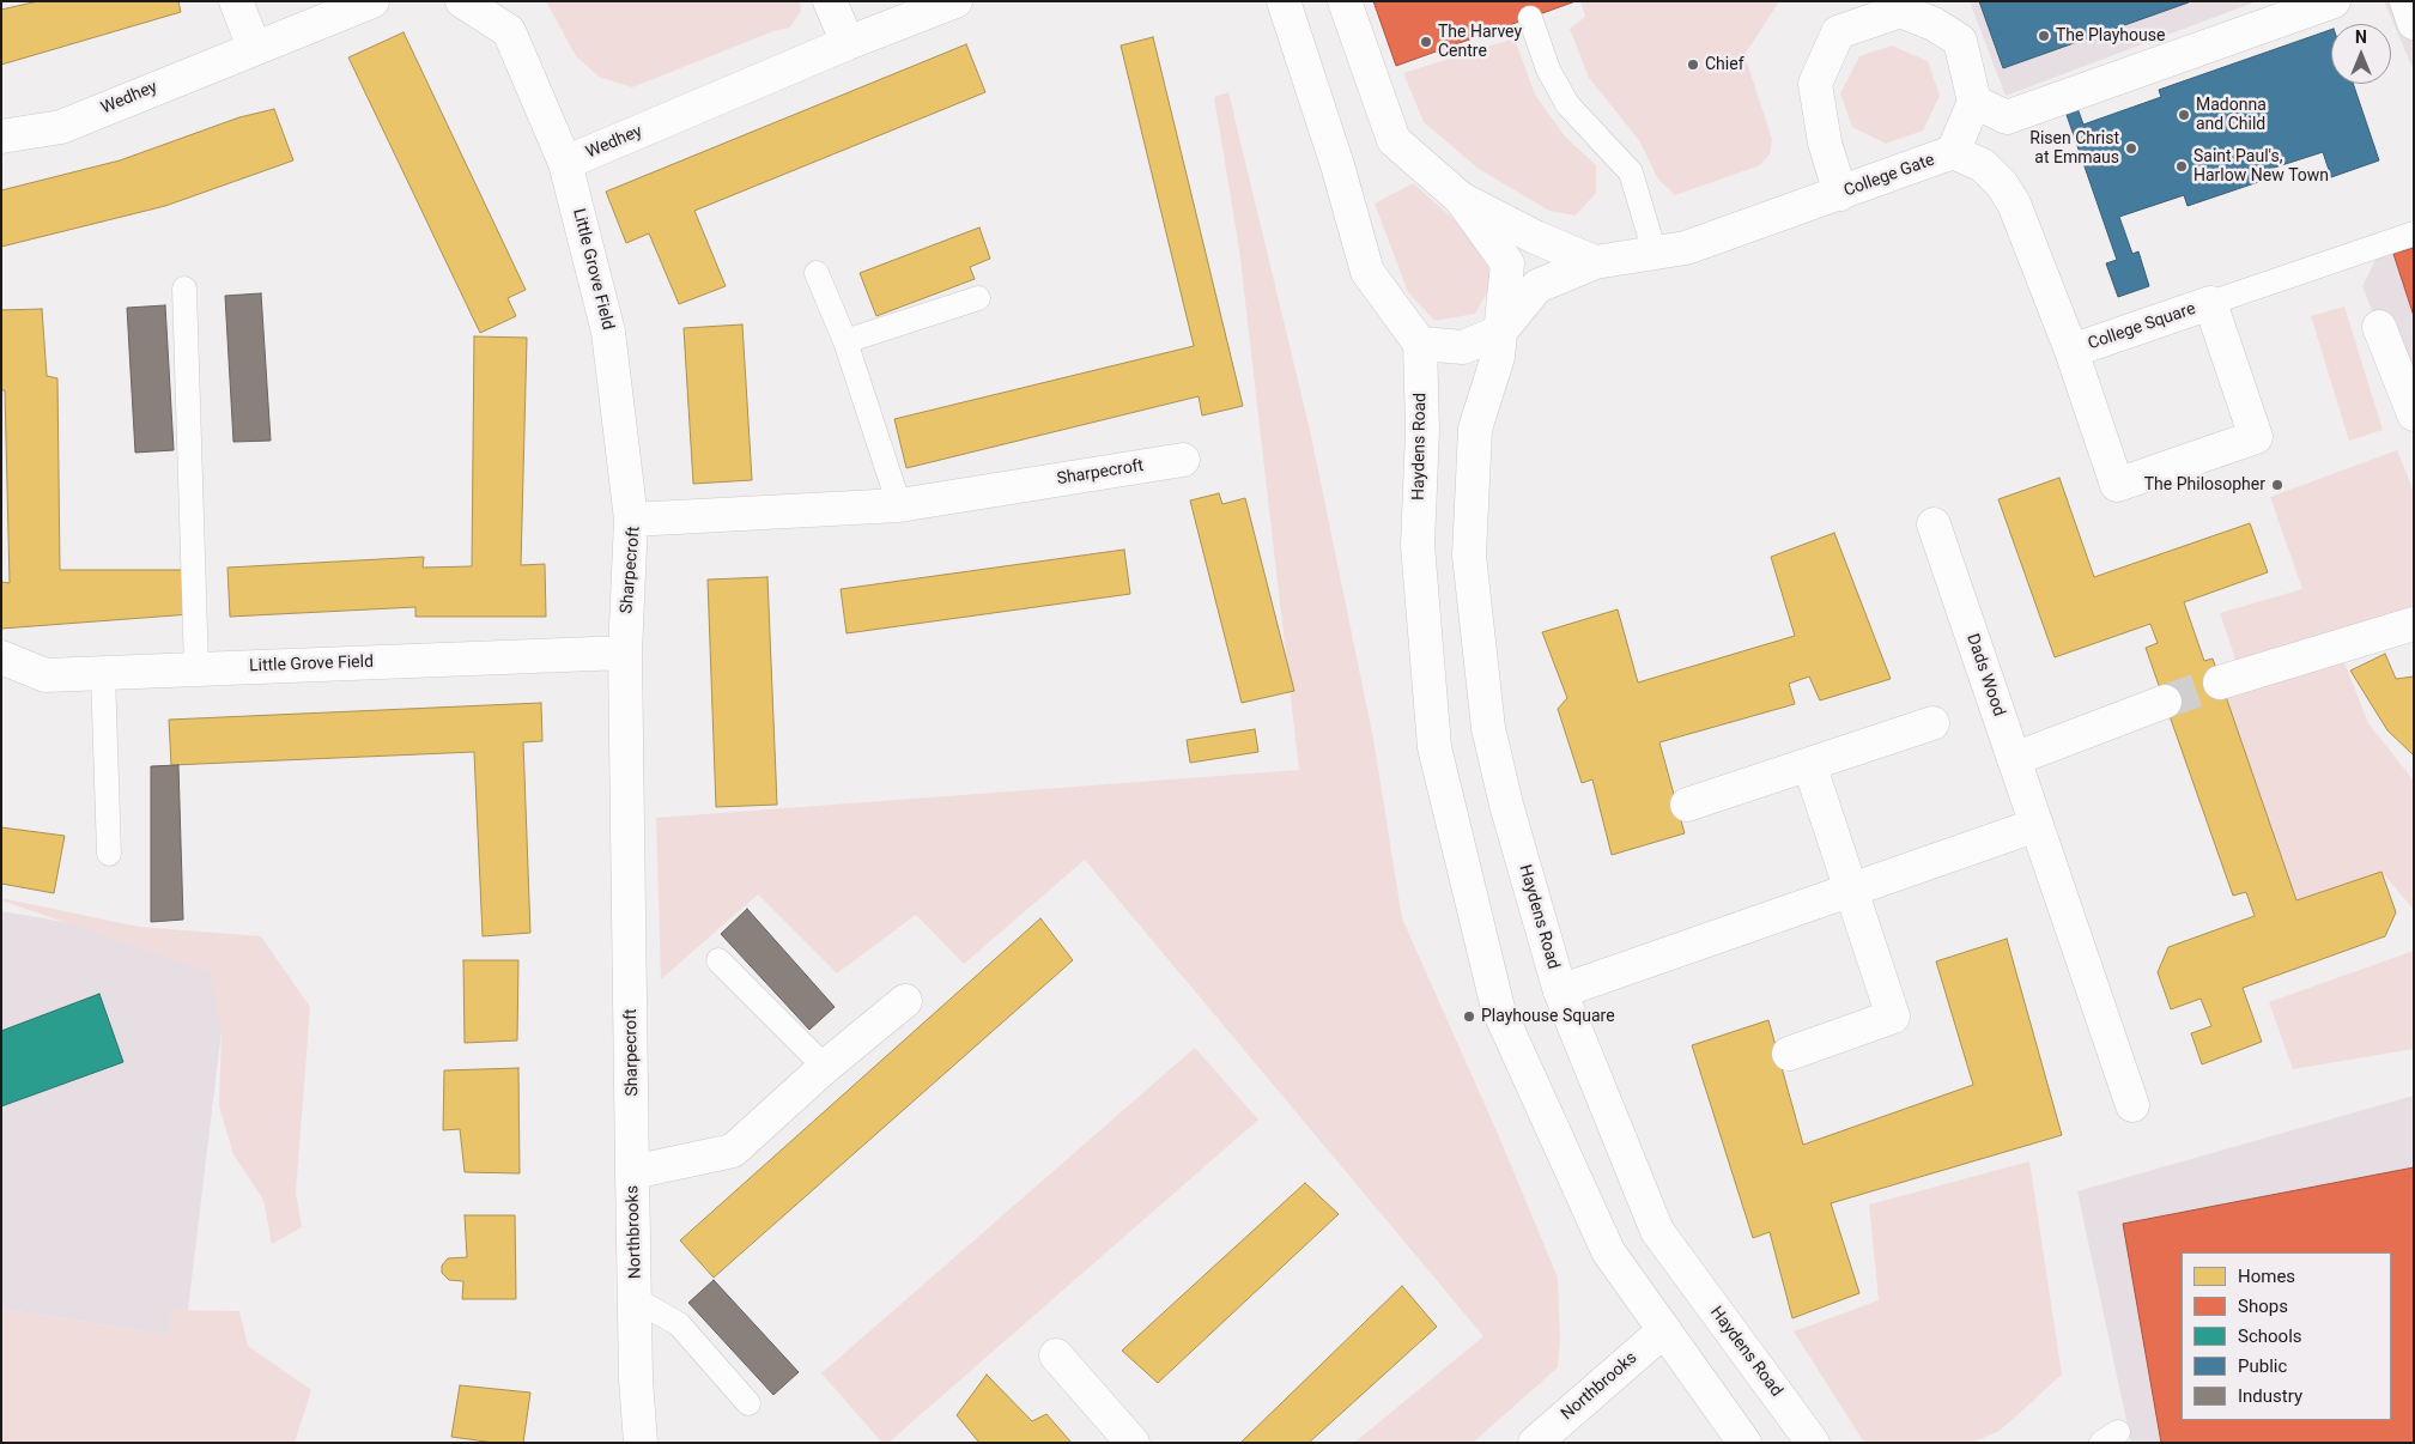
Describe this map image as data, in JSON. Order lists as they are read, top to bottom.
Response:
{
  "streets": {
    "street": [
      "Wedhey",
      "College Gate",
      "Little Grove Field",
      "College Square",
      "Haydens Road",
      "Sharpecroft",
      "Dads Wood",
      "Northbrooks"
    ]
  },
  "crossings": [
    ["Wedhey", "Little Grove Field"],
    ["College Gate", "College Square"],
    ["College Gate", "Haydens Road"],
    ["Little Grove Field", "Sharpecroft"],
    ["Haydens Road", "Northbrooks"],
    ["Sharpecroft", "Northbrooks"]
  ],
  "places": [
    "The Playhouse",
    "The Harvey Centre",
    "Chief",
    "Madonna and Child",
    "Risen Christ at Emmaus",
    "Saint Paul's, Harlow New Town",
    "The Philosopher",
    "Playhouse Square"
  ],
  "legend": [
    "Homes",
    "Shops",
    "Schools",
    "Public",
    "Industry"
  ],
  "north": "top"
}
